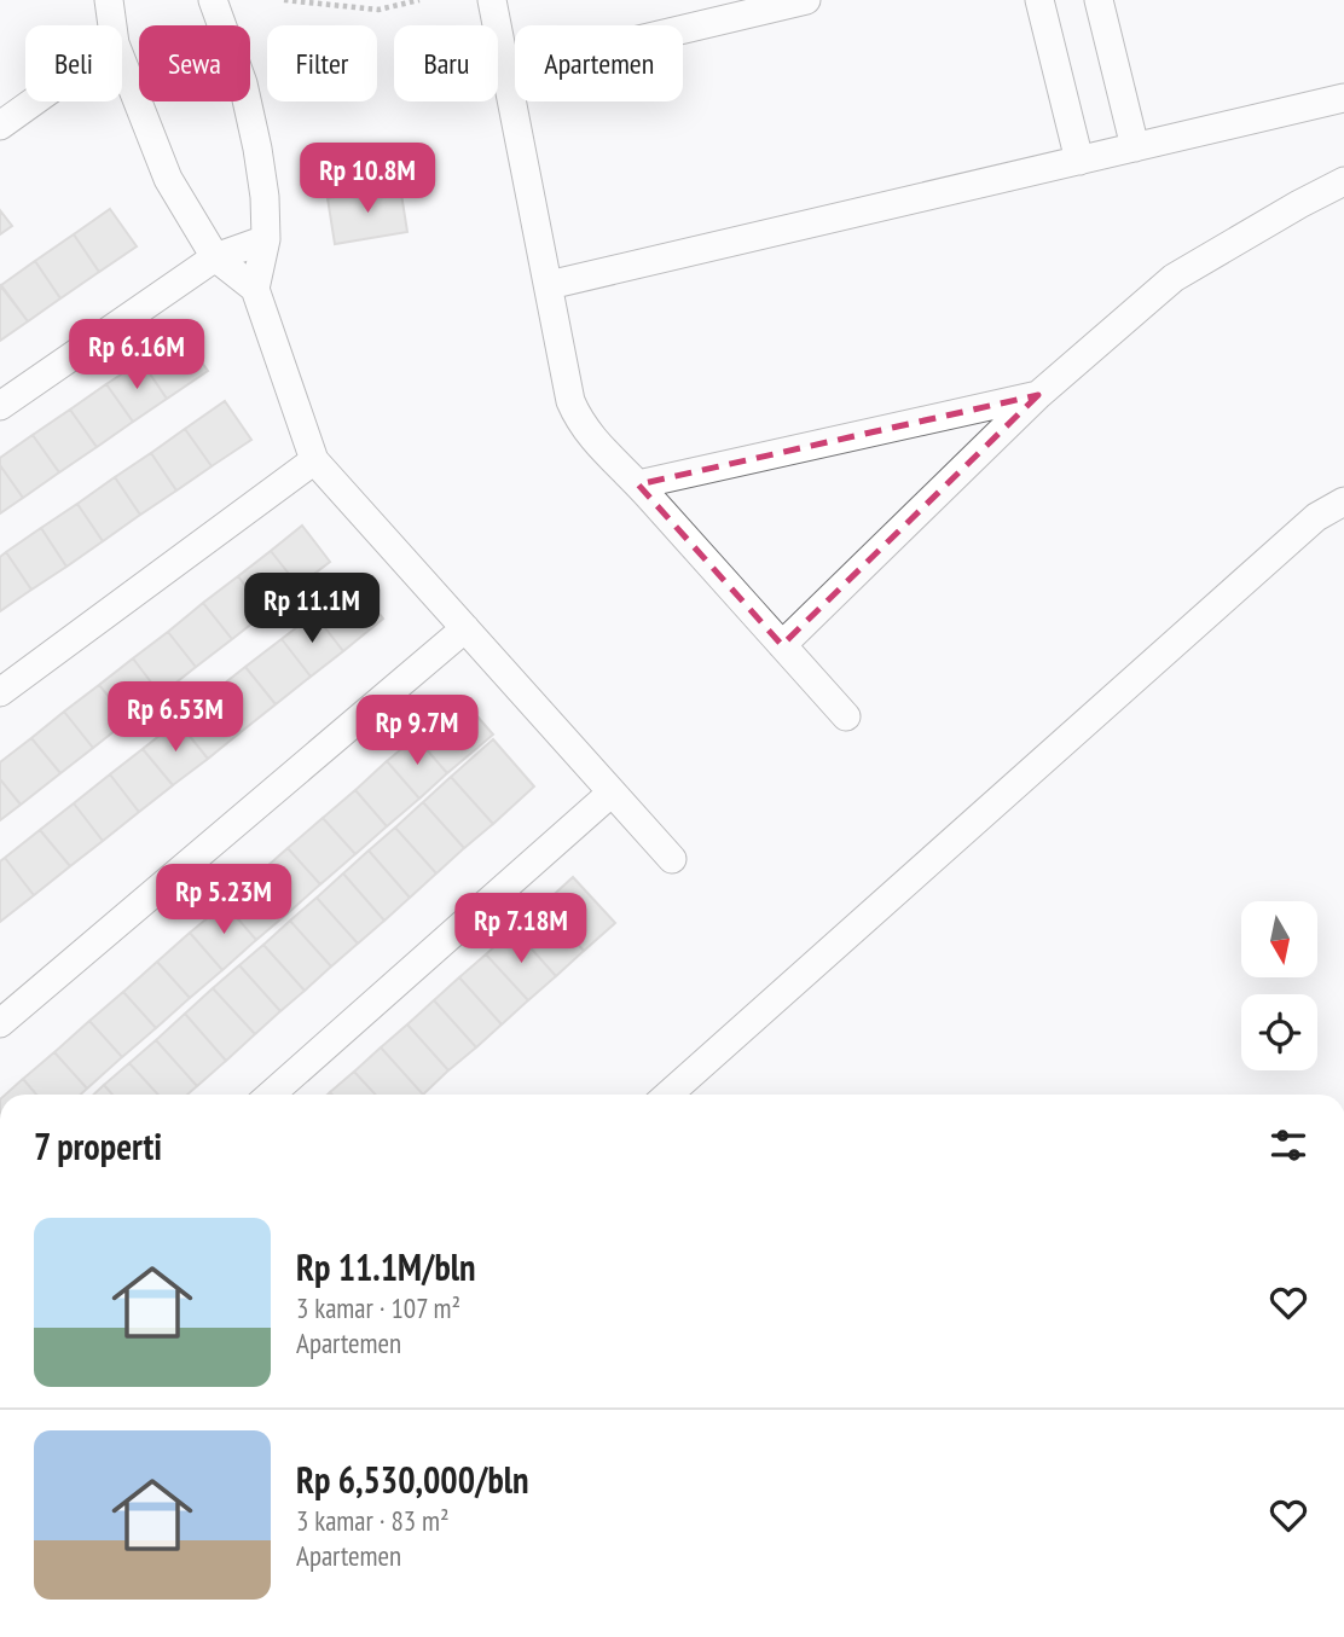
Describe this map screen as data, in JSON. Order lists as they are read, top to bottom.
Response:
{
  "north": "bottom",
  "page": {
    "chip": [
      "Beli",
      "Sewa",
      "Filter",
      "Baru",
      "Apartemen"
    ],
    "price": [
      "Rp 10.8M",
      "Rp 6.16M",
      "Rp 11.1M",
      "Rp 6.53M",
      "Rp 9.7M",
      "Rp 5.23M",
      "Rp 7.18M"
    ],
    "heading": "7 properti",
    "list": [
      {
        "name": "Rp 11.1M/bln",
        "note": "3 kamar · 107 m² · Apartemen"
      },
      {
        "name": "Rp 6,530,000/bln",
        "note": "3 kamar · 83 m² · Apartemen"
      }
    ]
  }
}
